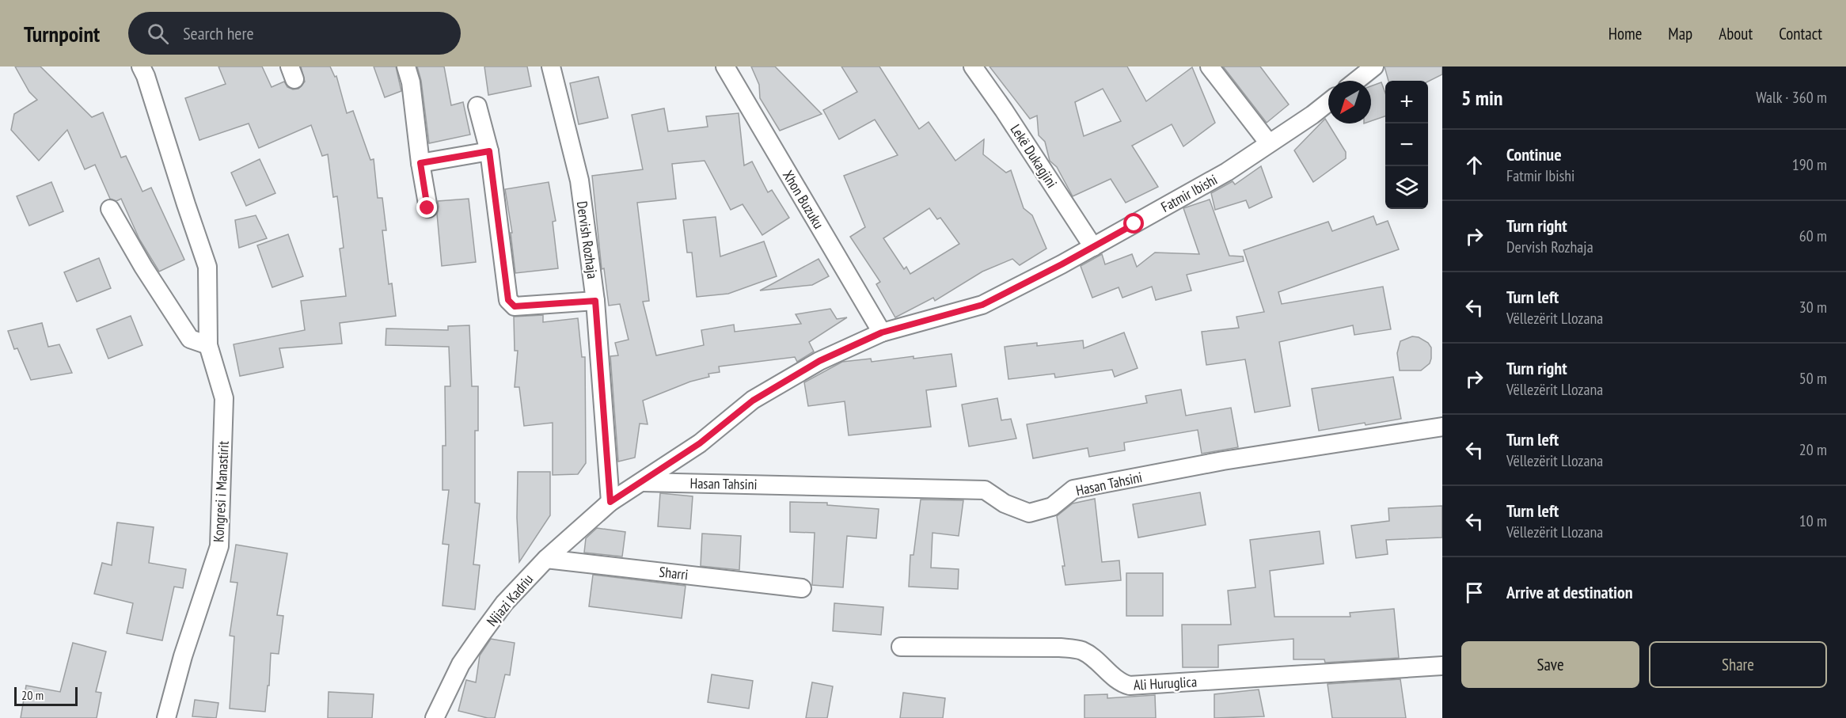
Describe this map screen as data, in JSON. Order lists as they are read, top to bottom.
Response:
{
  "streets": {
    "street": [
      "Lekë Dukagjini",
      "Fatmir Ibishi",
      "Xhon Buzuku",
      "Dervish Rozhaja",
      "Hasan Tahsini",
      "Kongresi i Manastirit",
      "Sharri",
      "Njiazi Kadriu",
      "Ali Huruglica"
    ]
  },
  "crossings": [
    ["Lekë Dukagjini", "Fatmir Ibishi"],
    ["Fatmir Ibishi", "Xhon Buzuku"],
    ["Fatmir Ibishi", "Dervish Rozhaja"],
    ["Fatmir Ibishi", "Hasan Tahsini"],
    ["Fatmir Ibishi", "Njiazi Kadriu"],
    ["Dervish Rozhaja", "Njiazi Kadriu"],
    ["Sharri", "Njiazi Kadriu"]
  ],
  "scale_bar": "20 m",
  "north": "bottom left",
  "page": {
    "header": "Turnpoint",
    "search": "Search here",
    "nav": [
      "Home",
      "Map",
      "About",
      "Contact"
    ],
    "heading": ["5 min", "Walk · 360 m"],
    "map_buttons": ["+", "−"],
    "list": [
      ["Continue", "Fatmir Ibishi", "190 m"],
      ["Turn right", "Dervish Rozhaja", "60 m"],
      ["Turn left", "Vëllezërit Llozana", "30 m"],
      ["Turn right", "Vëllezërit Llozana", "50 m"],
      ["Turn left", "Vëllezërit Llozana", "20 m"],
      ["Turn left", "Vëllezërit Llozana", "10 m"],
      "Arrive at destination"
    ],
    "buttons": ["Save", "Share"],
    "scale": "20 m"
  }
}
